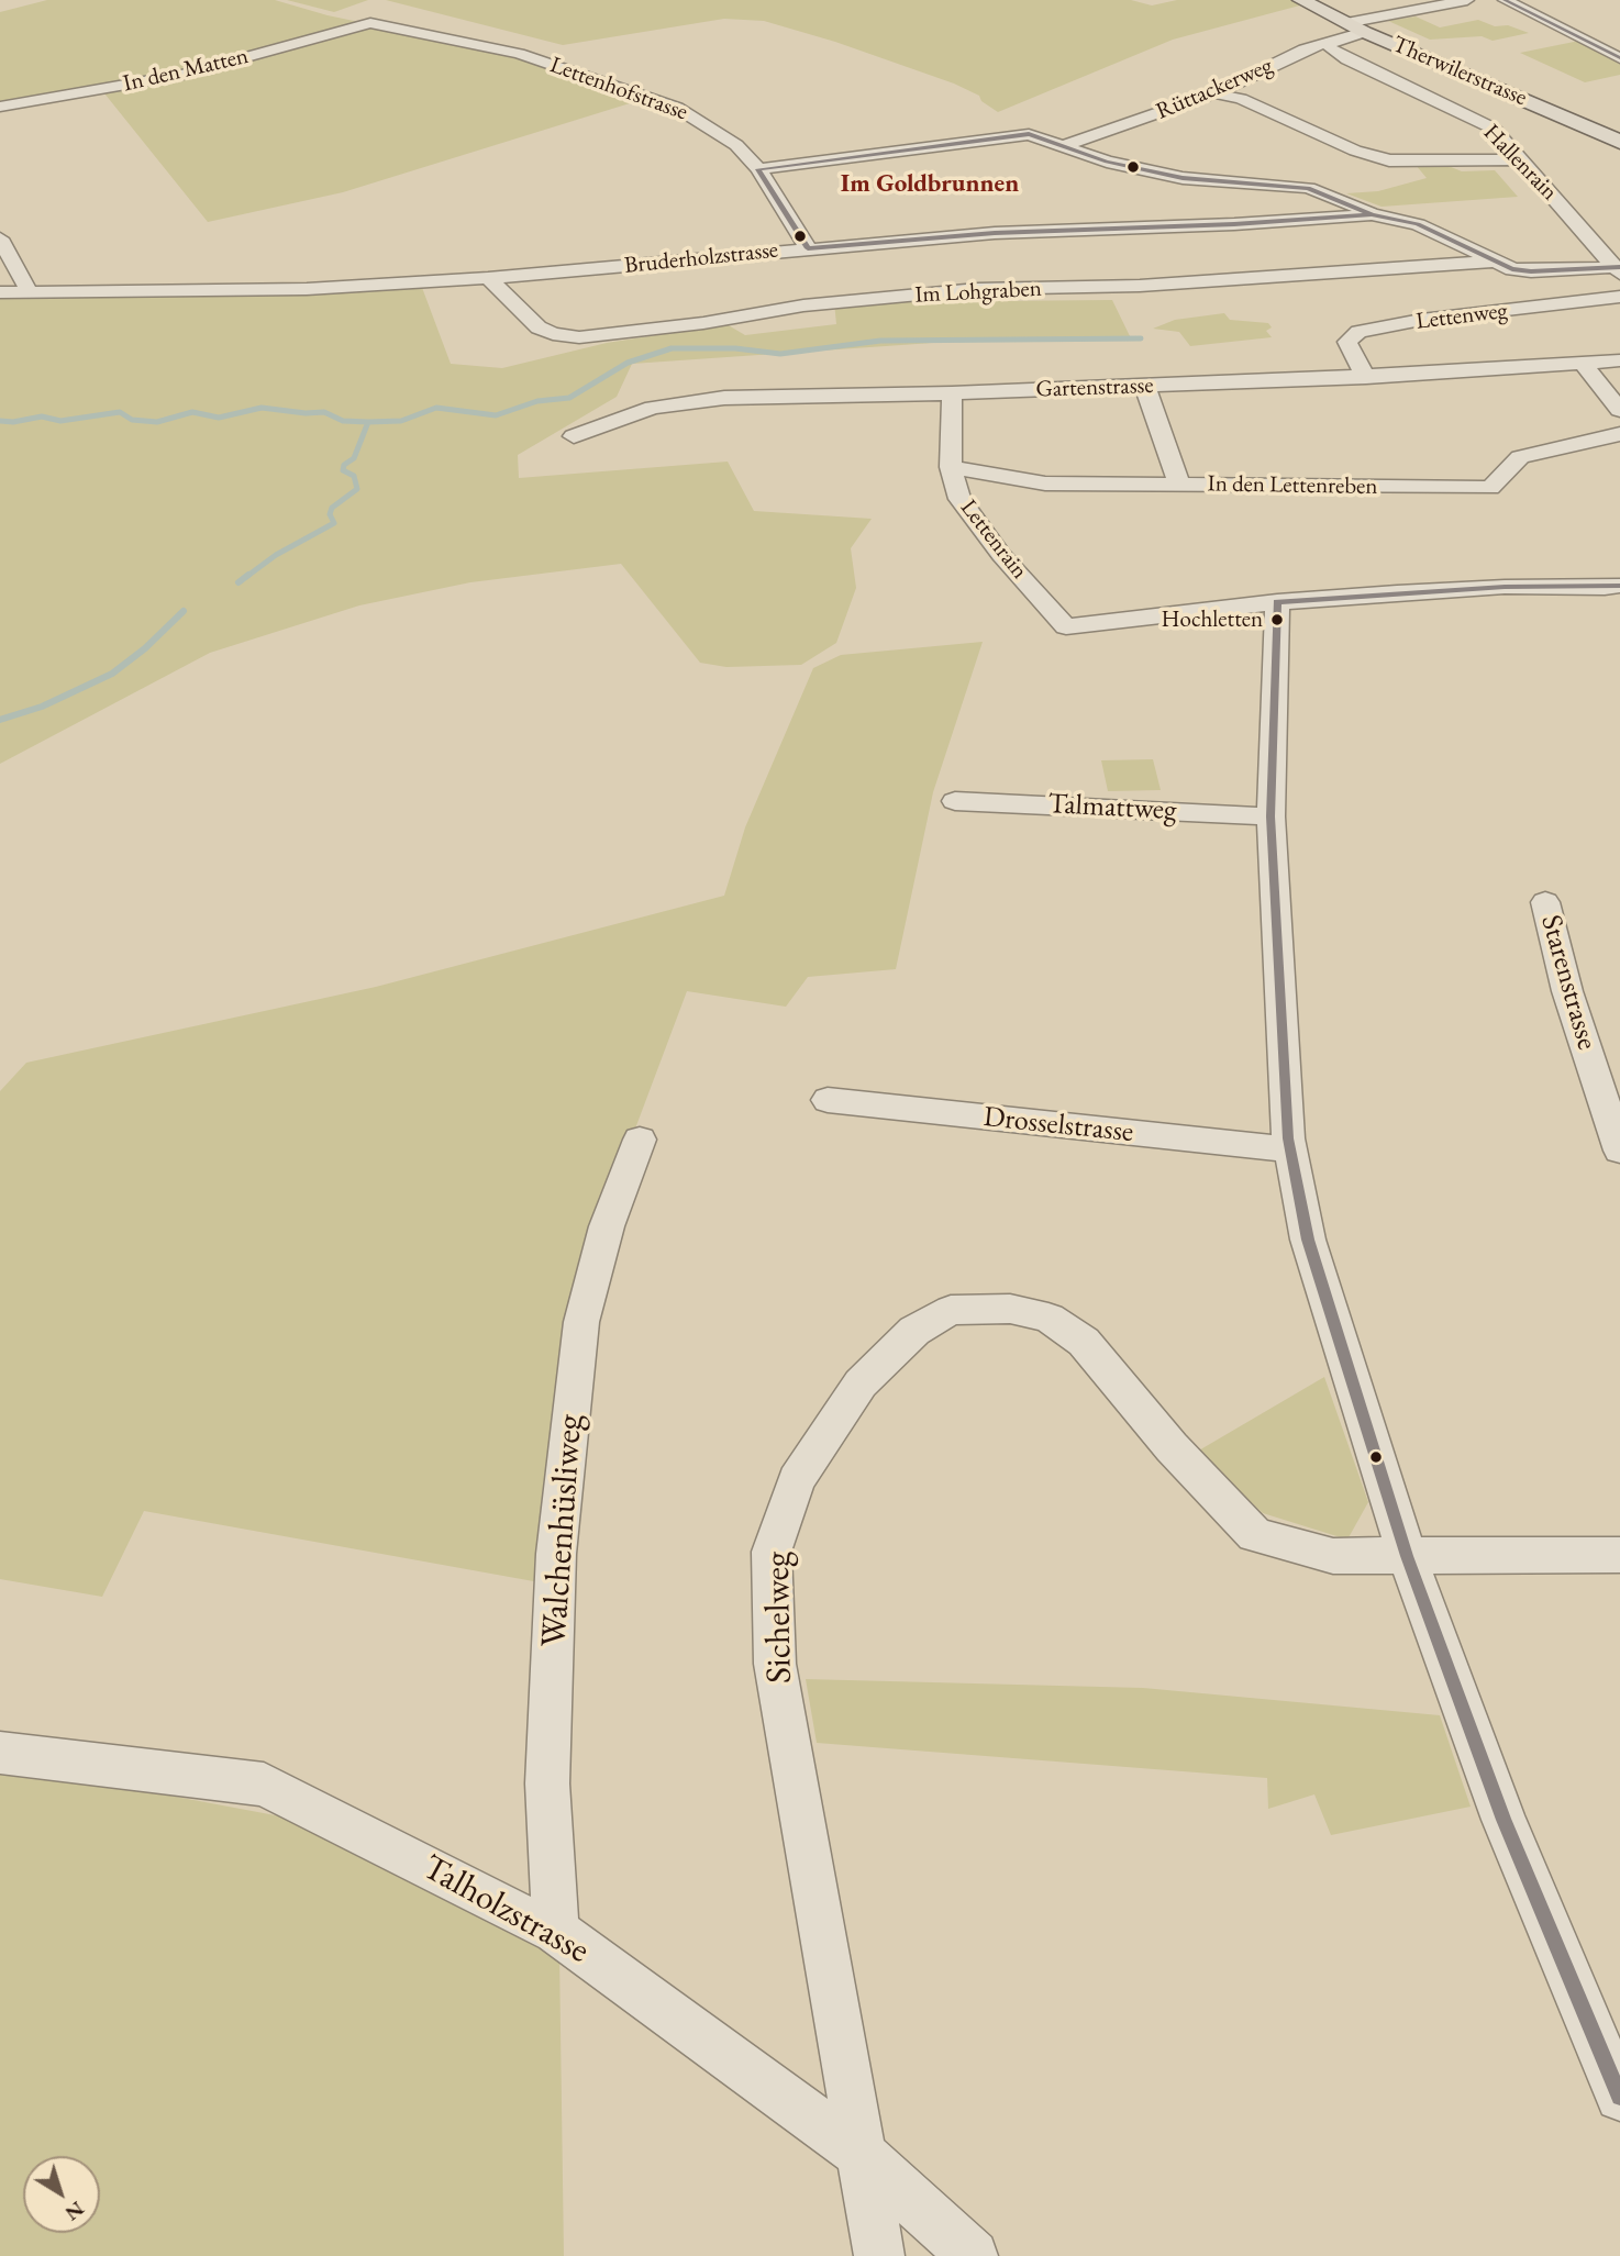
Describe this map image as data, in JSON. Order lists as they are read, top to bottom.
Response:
{
  "streets": {
    "main road": ["Therwilerstrasse"],
    "street": [
      "In den Matten",
      "Lettenhofstrasse",
      "Rüttackerweg",
      "Hallenrain",
      "Bruderholzstrasse",
      "Im Lohgraben",
      "Lettenweg",
      "Gartenstrasse",
      "In den Lettenreben",
      "Lettenrain",
      "Talmattweg",
      "Starenstrasse",
      "Drosselstrasse",
      "Walchenhüsliweg",
      "Sichelweg",
      "Talholzstrasse"
    ]
  },
  "crossings": [
    ["In den Matten", "Lettenhofstrasse"],
    ["Therwilerstrasse", "Rüttackerweg"],
    ["Lettenhofstrasse", "Bruderholzstrasse"],
    ["Rüttackerweg", "Hallenrain"],
    ["Hallenrain", "Bruderholzstrasse"],
    ["Bruderholzstrasse", "Im Lohgraben"],
    ["Lettenweg", "Gartenstrasse"],
    ["Gartenstrasse", "Lettenrain"],
    ["In den Lettenreben", "Lettenrain"],
    ["Walchenhüsliweg", "Talholzstrasse"],
    ["Sichelweg", "Talholzstrasse"]
  ],
  "districts": ["Im Goldbrunnen"],
  "places": ["Hochletten"],
  "north": "bottom right"
}
